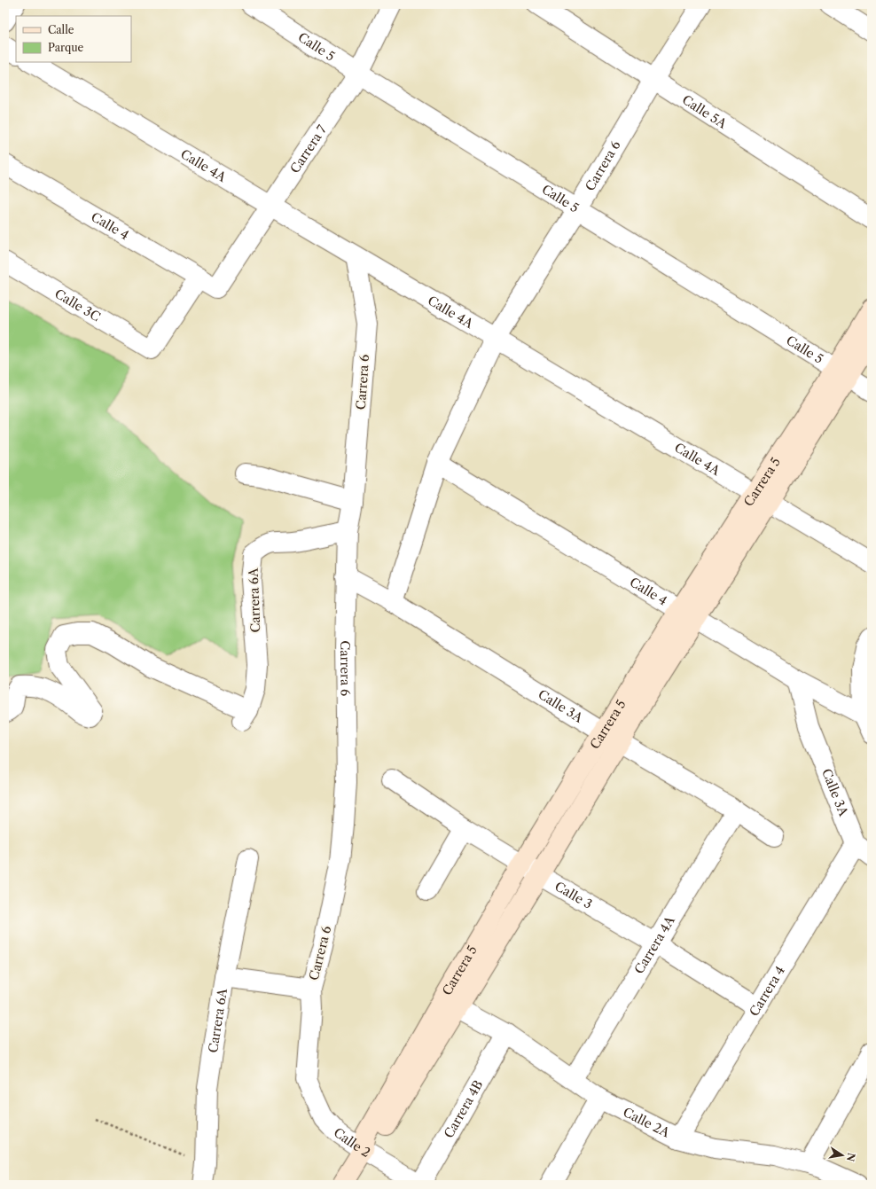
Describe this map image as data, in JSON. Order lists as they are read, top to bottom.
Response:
{
  "streets": {
    "street": [
      "Calle 5",
      "Calle 5A",
      "Carrera 7",
      "Calle 4A",
      "Carrera 6",
      "Calle 4",
      "Calle 3C",
      "Carrera 5",
      "Carrera 6A",
      "Calle 3A",
      "Calle 3",
      "Carrera 4A",
      "Carrera 4",
      "Carrera 4B",
      "Calle 2A",
      "Calle 2"
    ]
  },
  "crossings": [
    ["Calle 5", "Carrera 7"],
    ["Calle 5", "Carrera 6"],
    ["Calle 5", "Carrera 5"],
    ["Calle 5A", "Carrera 6"],
    ["Carrera 7", "Calle 4A"],
    ["Carrera 7", "Calle 4"],
    ["Calle 4A", "Carrera 6"],
    ["Calle 4A", "Carrera 5"],
    ["Carrera 6", "Calle 4"],
    ["Carrera 6", "Carrera 6A"],
    ["Carrera 6", "Calle 3A"],
    ["Carrera 6", "Calle 2"],
    ["Calle 4", "Calle 3C"],
    ["Calle 4", "Carrera 5"],
    ["Calle 4", "Calle 3A"],
    ["Carrera 5", "Calle 3A"],
    ["Carrera 5", "Calle 3"],
    ["Carrera 5", "Calle 2A"],
    ["Carrera 5", "Calle 2"],
    ["Calle 3A", "Carrera 4A"],
    ["Calle 3A", "Carrera 4"],
    ["Calle 3", "Carrera 4A"],
    ["Calle 3", "Carrera 4"],
    ["Carrera 4A", "Calle 2A"],
    ["Carrera 4", "Calle 2A"],
    ["Carrera 4B", "Calle 2A"],
    ["Carrera 4B", "Calle 2"]
  ],
  "legend": ["Calle", "Parque"],
  "north": "right"
}
